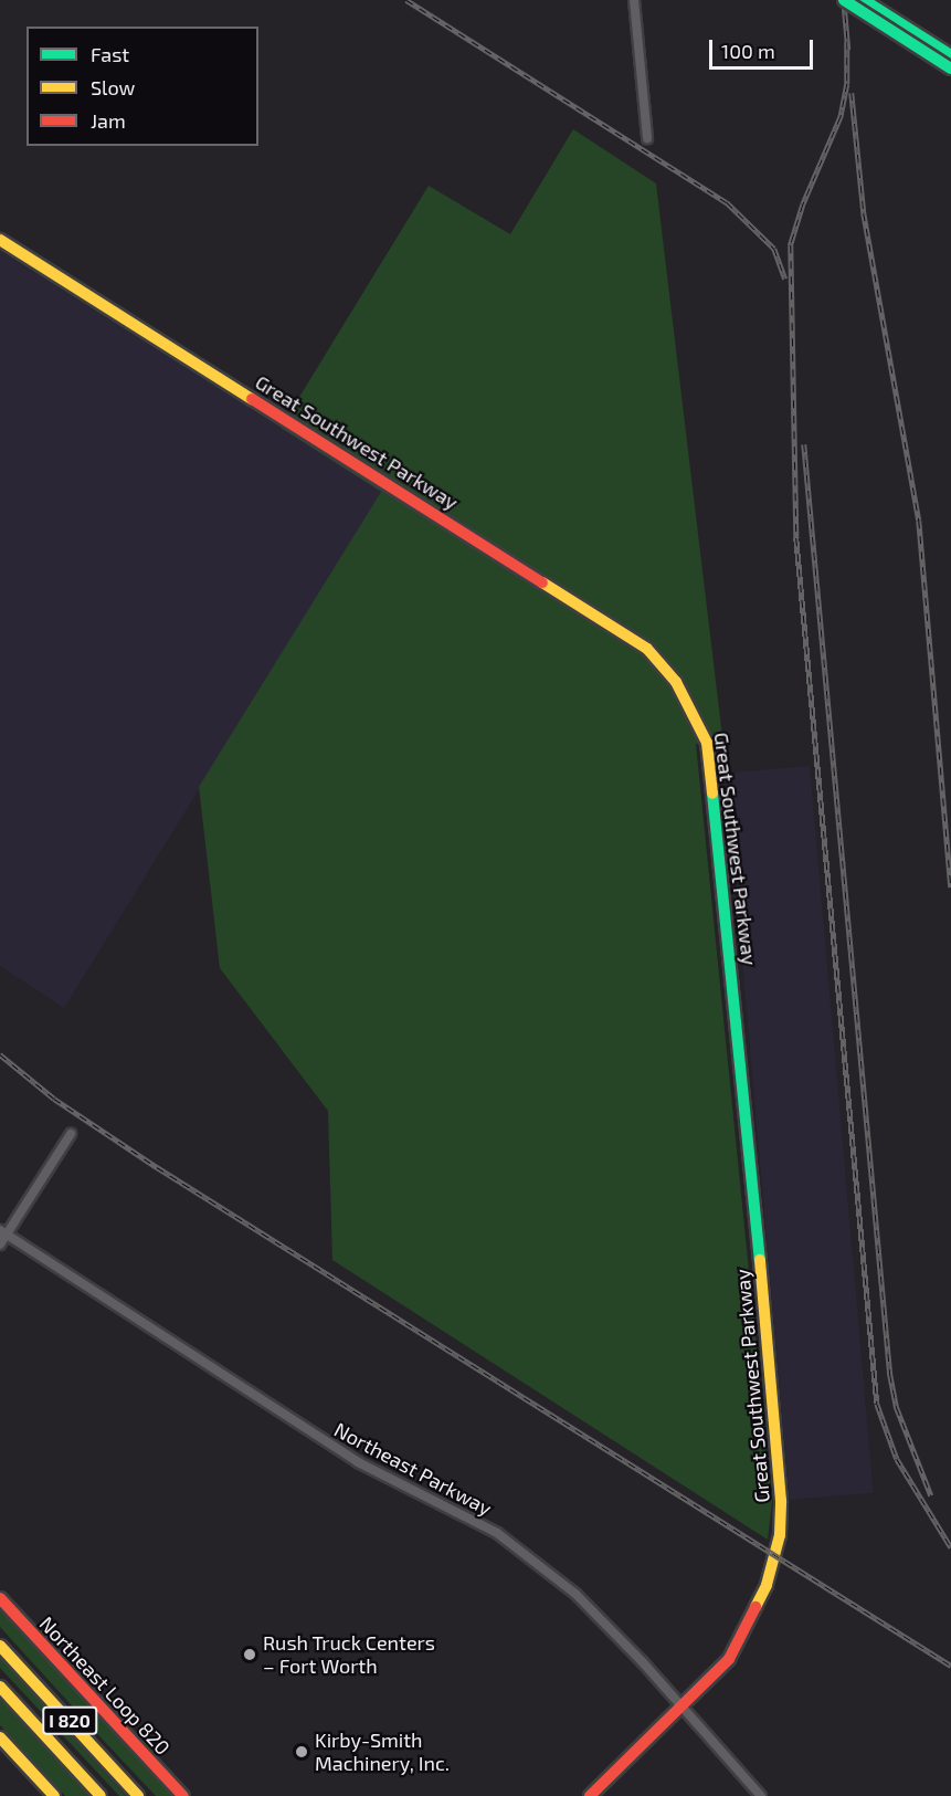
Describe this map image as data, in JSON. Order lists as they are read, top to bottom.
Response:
{
  "streets": {
    "main road": ["Great Southwest Parkway", "Northeast Loop 820", "I 820"],
    "street": ["Northeast Parkway"]
  },
  "crossings": [
    ["Great Southwest Parkway", "Northeast Parkway"]
  ],
  "places": ["Rush Truck Centers – Fort Worth", "Kirby-Smith Machinery, Inc."],
  "legend": ["Fast", "Slow", "Jam"],
  "scale_bar": "100 m"
}
